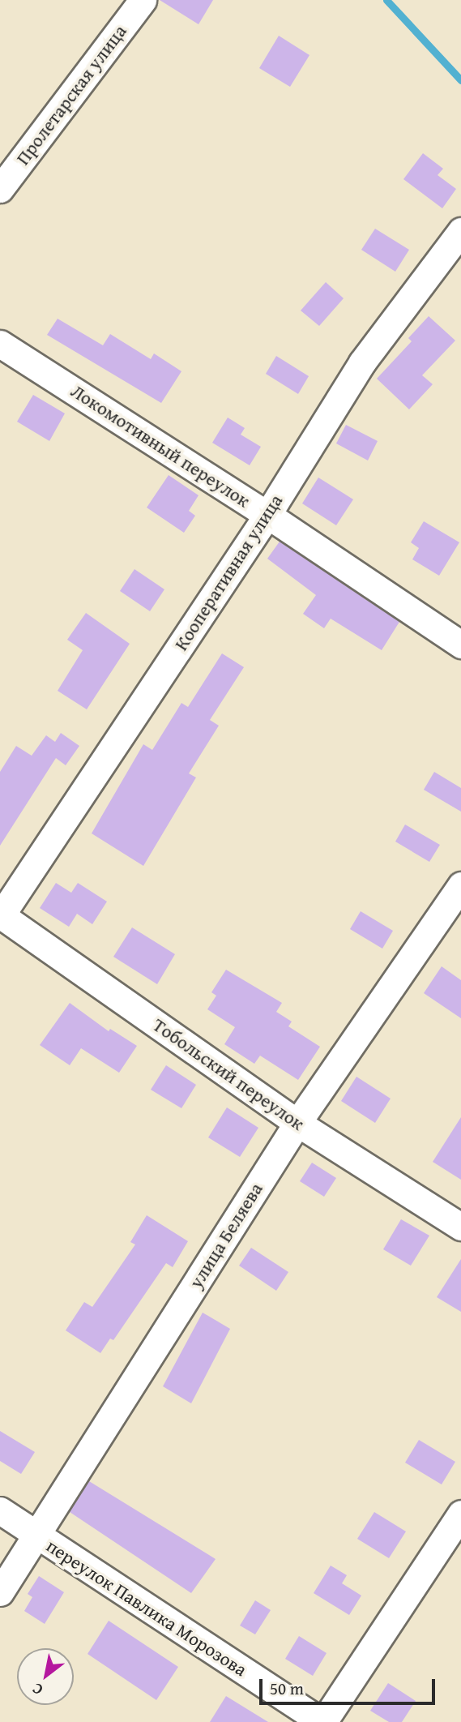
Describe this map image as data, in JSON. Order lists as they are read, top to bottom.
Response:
{
  "streets": {
    "street": [
      "Пролетарская улица",
      "Локомотивный переулок",
      "Кооперативная улица",
      "Тобольский переулок",
      "улица Беляева",
      "переулок Павлика Морозова"
    ]
  },
  "crossings": [
    ["Локомотивный переулок", "Кооперативная улица"],
    ["Кооперативная улица", "Тобольский переулок"],
    ["Тобольский переулок", "улица Беляева"],
    ["улица Беляева", "переулок Павлика Морозова"]
  ],
  "scale_bar": "50 m",
  "north": "bottom left"
}
